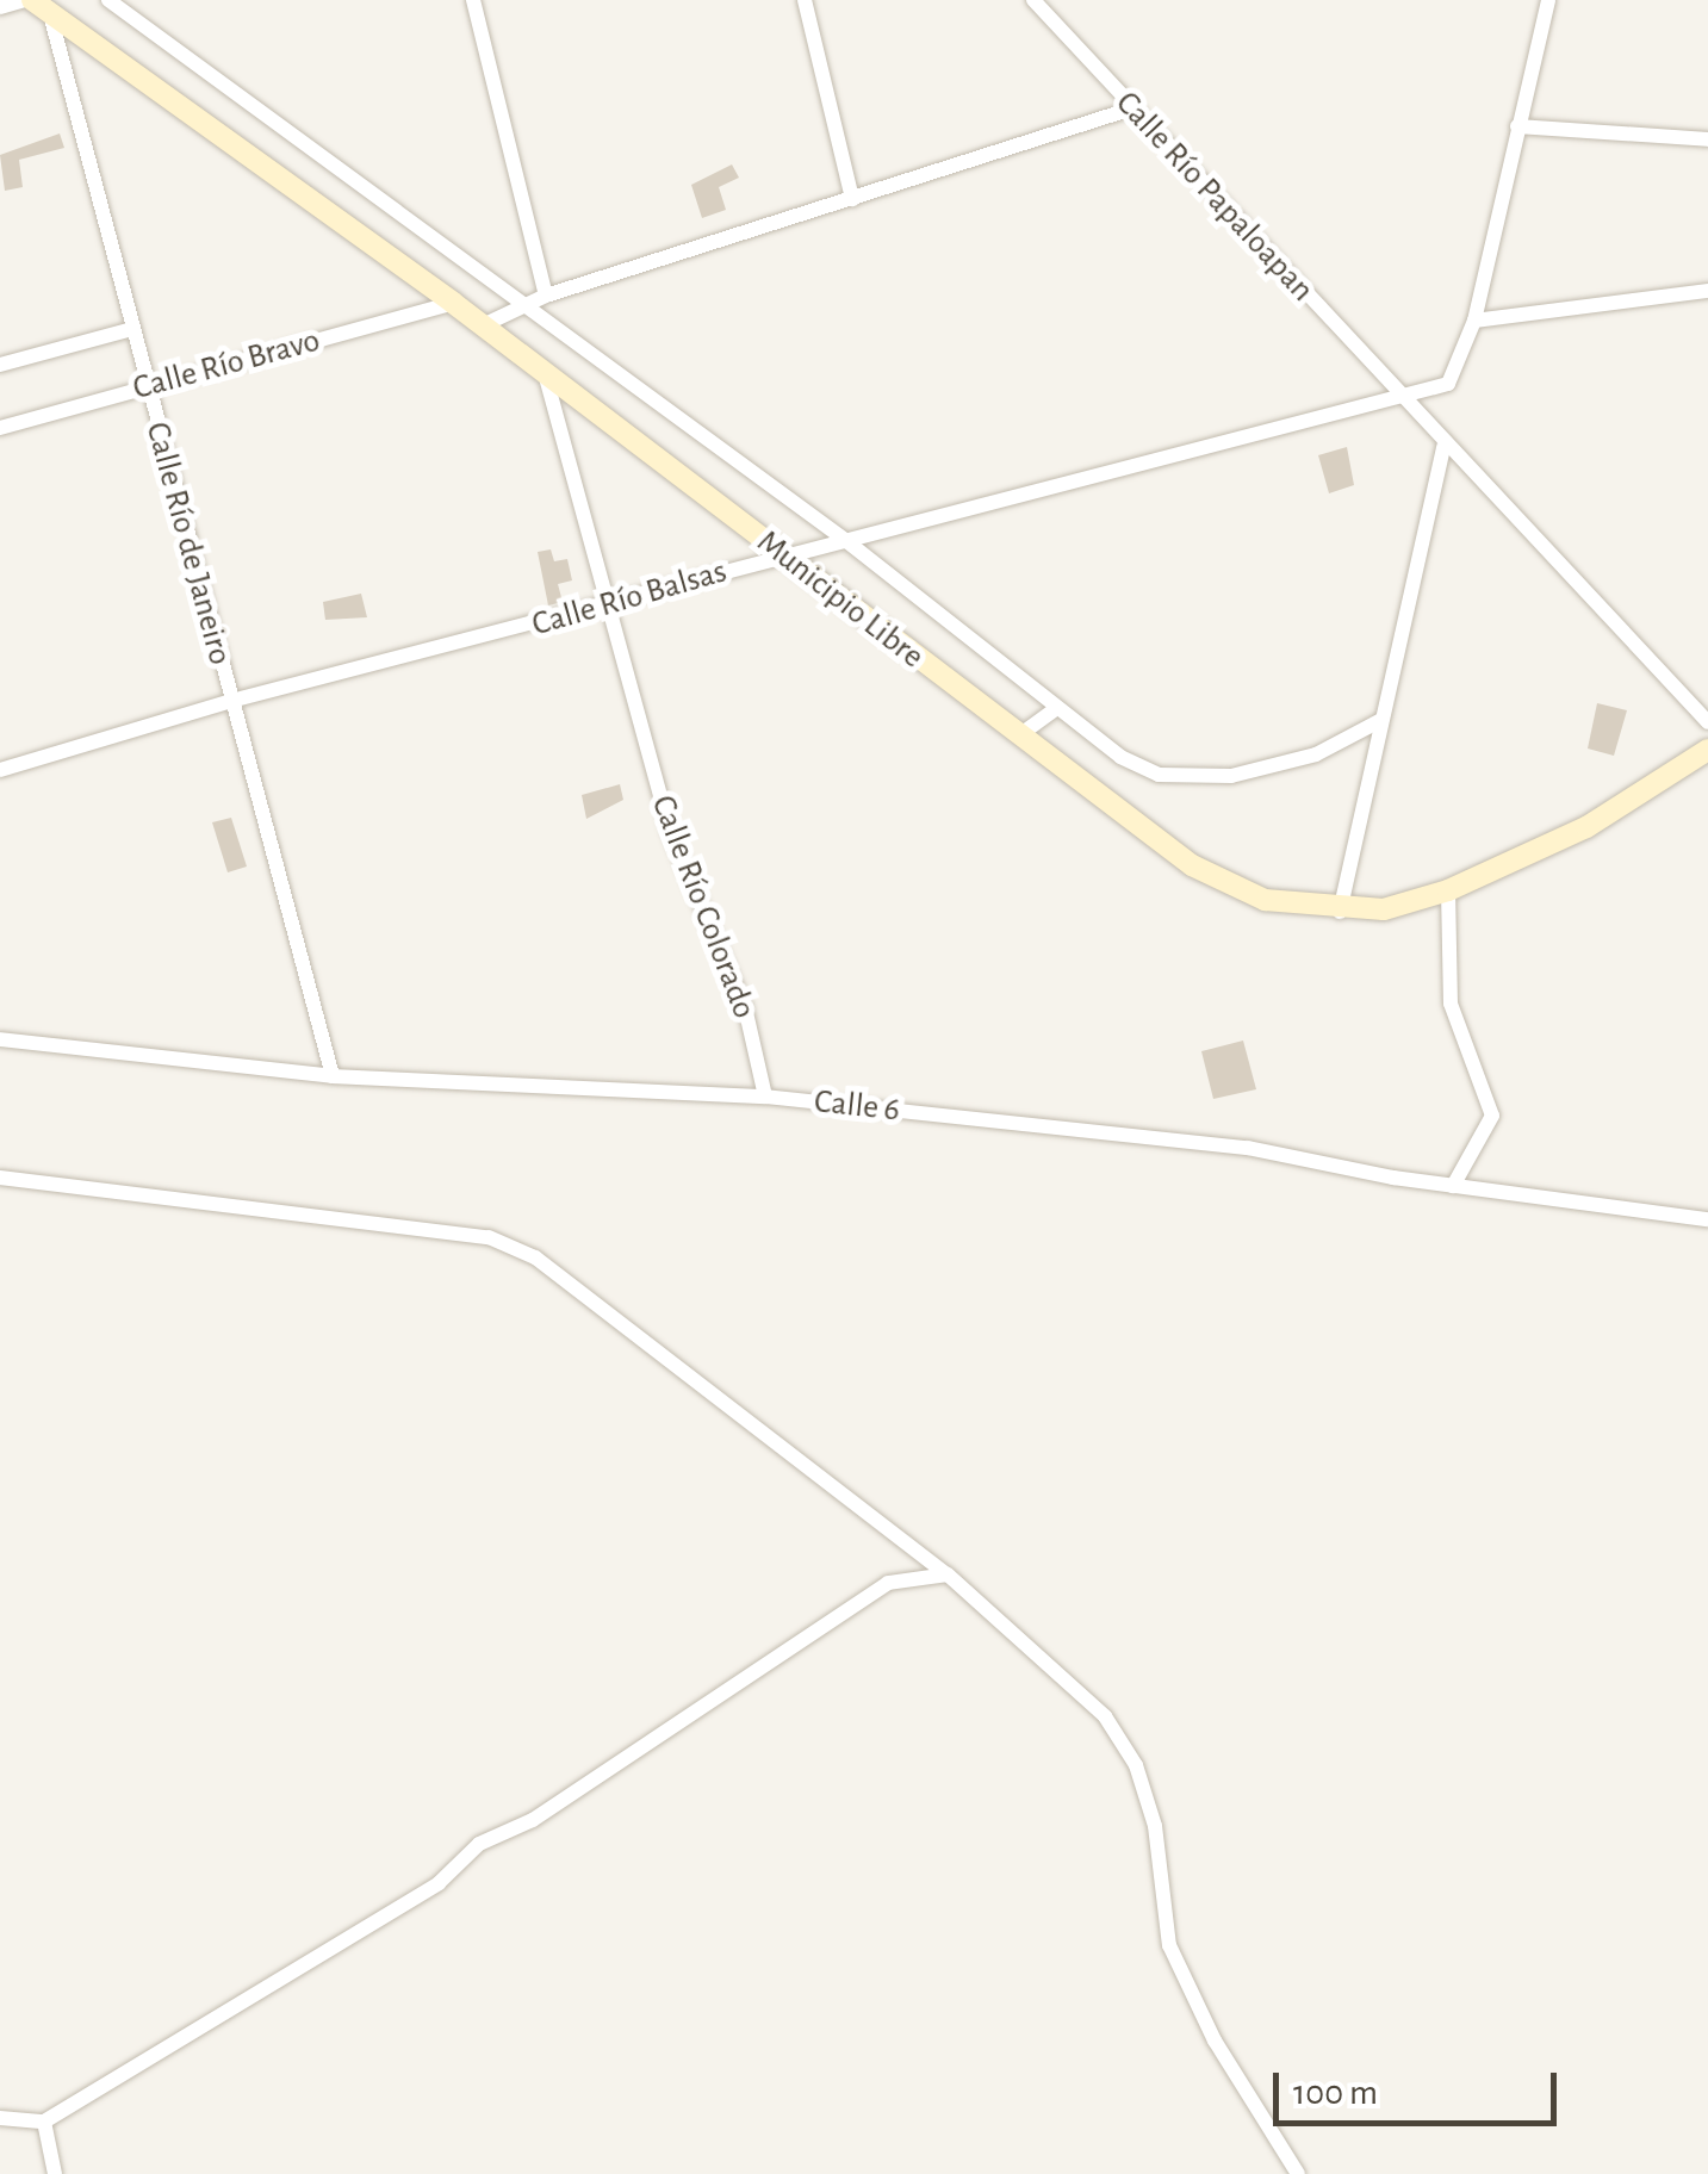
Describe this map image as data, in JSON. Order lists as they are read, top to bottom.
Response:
{
  "streets": {
    "street": [
      "Calle Río Papaloapan",
      "Calle Río Bravo",
      "Calle Río de Janeiro",
      "Calle Río Balsas",
      "Municipio Libre",
      "Calle Río Colorado",
      "Calle 6"
    ]
  },
  "crossings": [
    ["Calle Río Papaloapan", "Calle Río Balsas"],
    ["Calle Río Bravo", "Calle Río de Janeiro"],
    ["Calle Río Bravo", "Municipio Libre"],
    ["Calle Río de Janeiro", "Calle Río Balsas"],
    ["Calle Río de Janeiro", "Municipio Libre"],
    ["Calle Río de Janeiro", "Calle 6"],
    ["Calle Río Balsas", "Municipio Libre"],
    ["Calle Río Balsas", "Calle Río Colorado"],
    ["Municipio Libre", "Calle Río Colorado"],
    ["Calle Río Colorado", "Calle 6"]
  ],
  "scale_bar": "100 m"
}
